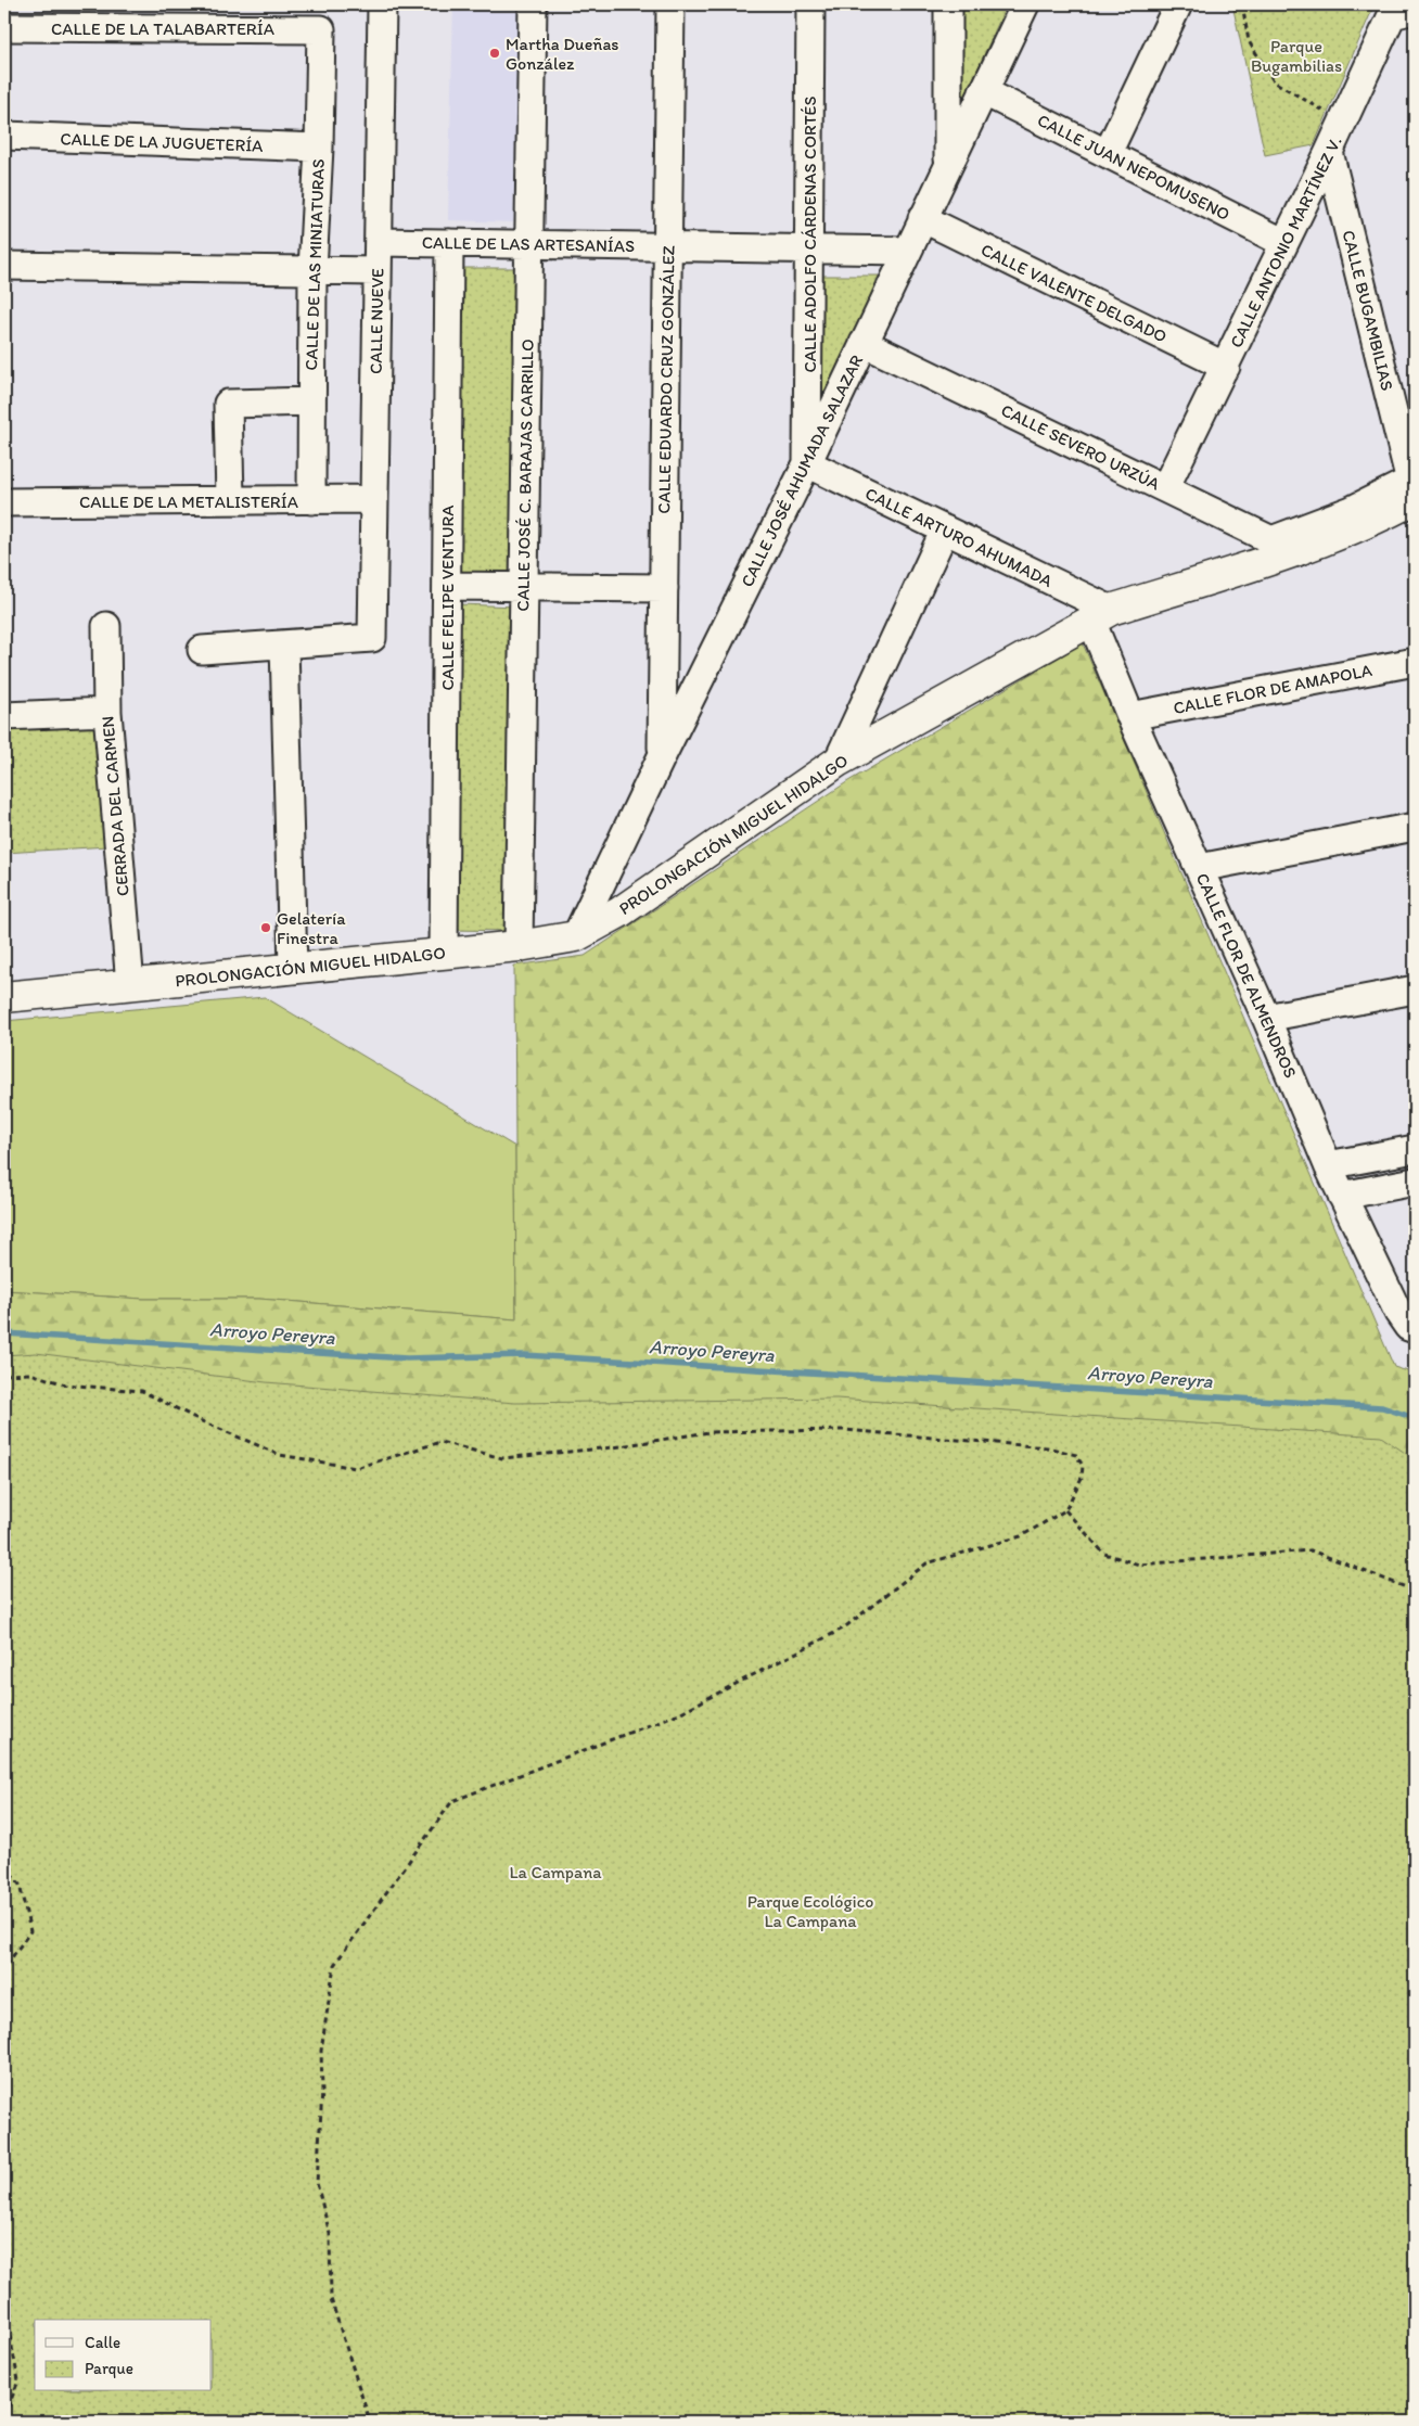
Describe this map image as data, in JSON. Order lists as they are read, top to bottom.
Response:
{
  "streets": {
    "main road": ["PROLONGACIÓN MIGUEL HIDALGO"],
    "street": [
      "CALLE DE LA TALABARTERÍA",
      "CALLE DE LA JUGUETERÍA",
      "CALLE JUAN NEPOMUSENO",
      "CALLE ADOLFO CÁRDENAS CORTÉS",
      "CALLE ANTONIO MARTÍNEZ V.",
      "CALLE DE LAS ARTESANÍAS",
      "CALLE DE LAS MINIATURAS",
      "CALLE VALENTE DELGADO",
      "CALLE BUGAMBILIAS",
      "CALLE NUEVE",
      "CALLE EDUARDO CRUZ GONZÁLEZ",
      "CALLE SEVERO URZÚA",
      "CALLE JOSÉ AHUMADA SALAZAR",
      "CALLE JOSÉ C. BARAJAS CARRILLO",
      "CALLE DE LA METALISTERÍA",
      "CALLE ARTURO AHUMADA",
      "CALLE FELIPE VENTURA",
      "CALLE FLOR DE AMAPOLA",
      "CERRADA DEL CARMEN",
      "CALLE FLOR DE ALMENDROS"
    ]
  },
  "crossings": [
    ["CALLE DE LA TALABARTERÍA", "CALLE DE LAS MINIATURAS"],
    ["CALLE DE LA JUGUETERÍA", "CALLE DE LAS MINIATURAS"],
    ["CALLE JUAN NEPOMUSENO", "CALLE ANTONIO MARTÍNEZ V."],
    ["CALLE JUAN NEPOMUSENO", "CALLE JOSÉ AHUMADA SALAZAR"],
    ["CALLE ADOLFO CÁRDENAS CORTÉS", "CALLE DE LAS ARTESANÍAS"],
    ["CALLE ADOLFO CÁRDENAS CORTÉS", "CALLE JOSÉ AHUMADA SALAZAR"],
    ["CALLE ADOLFO CÁRDENAS CORTÉS", "CALLE ARTURO AHUMADA"],
    ["CALLE ANTONIO MARTÍNEZ V.", "CALLE VALENTE DELGADO"],
    ["CALLE ANTONIO MARTÍNEZ V.", "CALLE BUGAMBILIAS"],
    ["CALLE ANTONIO MARTÍNEZ V.", "CALLE SEVERO URZÚA"],
    ["CALLE DE LAS ARTESANÍAS", "CALLE NUEVE"],
    ["CALLE DE LAS ARTESANÍAS", "CALLE EDUARDO CRUZ GONZÁLEZ"],
    ["CALLE DE LAS ARTESANÍAS", "CALLE JOSÉ AHUMADA SALAZAR"],
    ["CALLE DE LAS ARTESANÍAS", "CALLE JOSÉ C. BARAJAS CARRILLO"],
    ["CALLE DE LAS ARTESANÍAS", "CALLE FELIPE VENTURA"],
    ["CALLE DE LAS MINIATURAS", "CALLE DE LA METALISTERÍA"],
    ["CALLE VALENTE DELGADO", "CALLE JOSÉ AHUMADA SALAZAR"],
    ["CALLE BUGAMBILIAS", "PROLONGACIÓN MIGUEL HIDALGO"],
    ["CALLE NUEVE", "CALLE DE LA METALISTERÍA"],
    ["CALLE EDUARDO CRUZ GONZÁLEZ", "CALLE JOSÉ AHUMADA SALAZAR"],
    ["CALLE SEVERO URZÚA", "CALLE JOSÉ AHUMADA SALAZAR"],
    ["CALLE SEVERO URZÚA", "PROLONGACIÓN MIGUEL HIDALGO"],
    ["CALLE JOSÉ AHUMADA SALAZAR", "CALLE ARTURO AHUMADA"],
    ["CALLE JOSÉ AHUMADA SALAZAR", "PROLONGACIÓN MIGUEL HIDALGO"],
    ["CALLE JOSÉ C. BARAJAS CARRILLO", "PROLONGACIÓN MIGUEL HIDALGO"],
    ["CALLE ARTURO AHUMADA", "PROLONGACIÓN MIGUEL HIDALGO"],
    ["CALLE ARTURO AHUMADA", "CALLE FLOR DE ALMENDROS"],
    ["CALLE FELIPE VENTURA", "PROLONGACIÓN MIGUEL HIDALGO"],
    ["CALLE FLOR DE AMAPOLA", "CALLE FLOR DE ALMENDROS"],
    ["CERRADA DEL CARMEN", "PROLONGACIÓN MIGUEL HIDALGO"],
    ["PROLONGACIÓN MIGUEL HIDALGO", "CALLE FLOR DE ALMENDROS"]
  ],
  "water": ["Arroyo Pereyra"],
  "parks": ["Parque Bugambilias", "La Campana", "Parque Ecológico La Campana"],
  "places": ["Martha Dueñas González", "Gelatería Finestra"],
  "legend": ["Calle", "Parque"]
}
